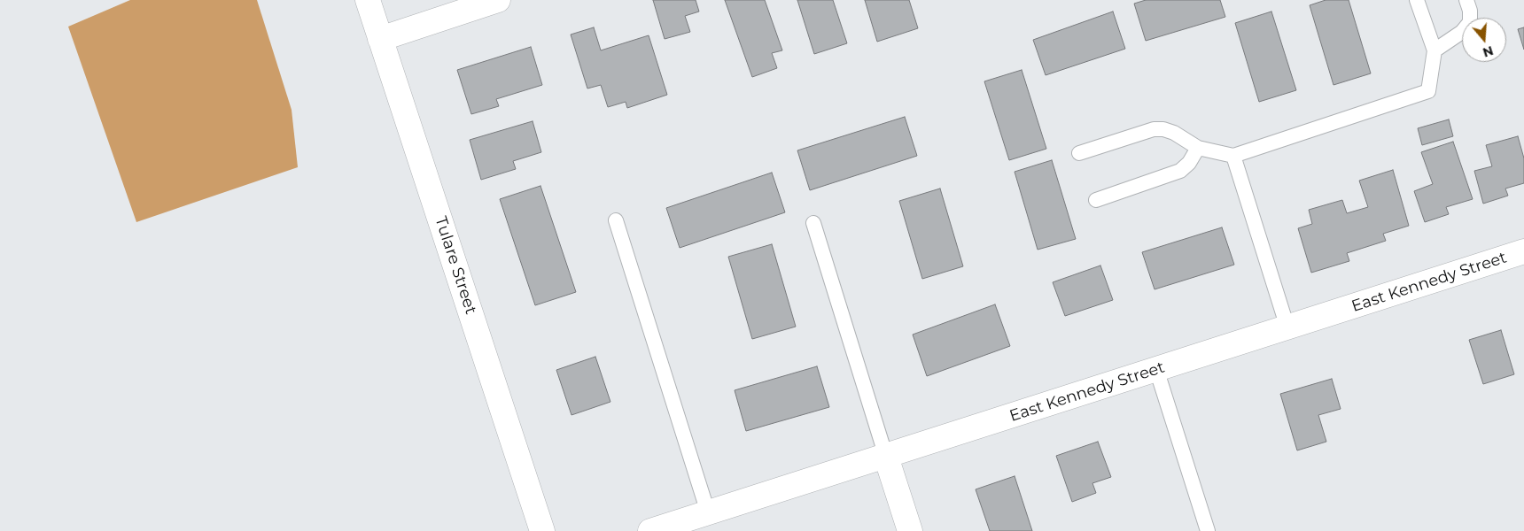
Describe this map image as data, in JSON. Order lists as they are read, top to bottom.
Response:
{
  "streets": {
    "street": ["Tulare Street", "East Kennedy Street"]
  },
  "north": "bottom"
}
